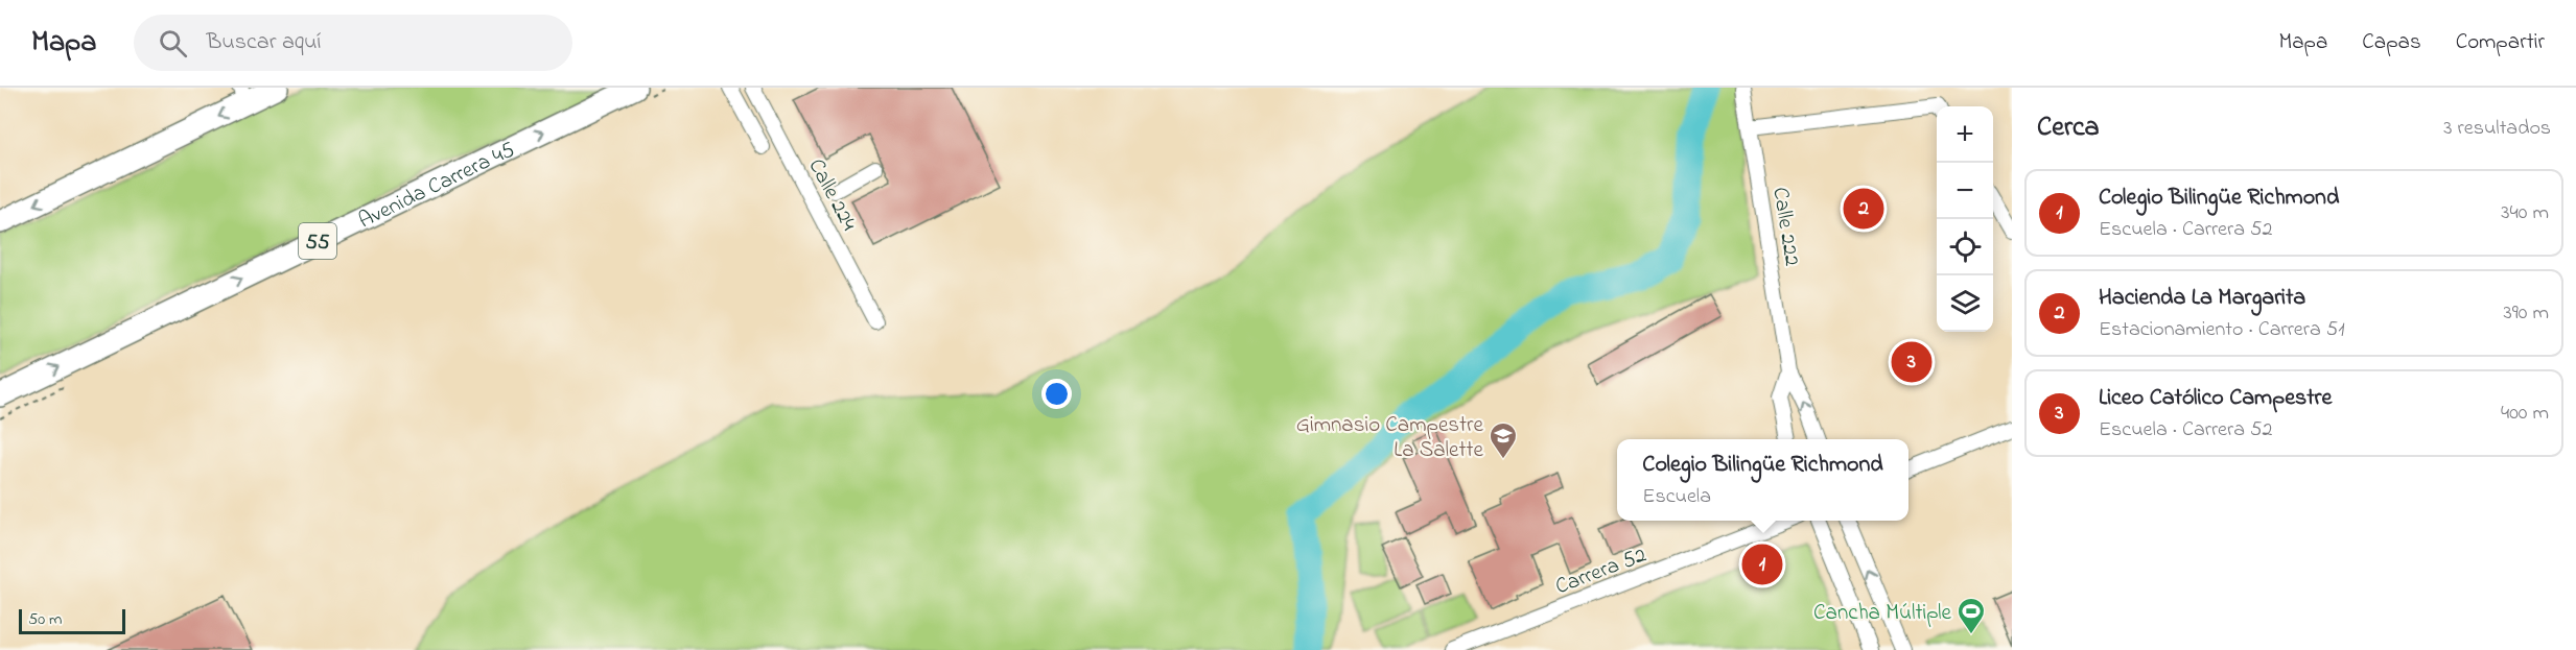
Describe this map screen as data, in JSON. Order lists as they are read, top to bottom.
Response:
{
  "streets": {
    "highway": ["Avenida Carrera 45", "55"],
    "street": ["Calle 224", "Calle 222", "Carrera 52"]
  },
  "places": {
    "school or university": ["Gimnasio Campestre La Salette"],
    "sports": ["Cancha Múltiple"]
  },
  "scale_bar": "50 m",
  "page": {
    "header": "Mapa",
    "search": "Buscar aquí",
    "nav": ["Mapa", "Capas", "Compartir"],
    "heading": ["Cerca", "3 resultados"],
    "map_buttons": ["+", "−"],
    "list": [
      {
        "mark": "1",
        "name": "Colegio Bilingüe Richmond",
        "note": "Escuela · Carrera 52",
        "value": "340 m"
      },
      {
        "mark": "2",
        "name": "Hacienda La Margarita",
        "note": "Estacionamiento · Carrera 51",
        "value": "390 m"
      },
      {
        "mark": "3",
        "name": "Liceo Católico Campestre",
        "note": "Escuela · Carrera 52",
        "value": "400 m"
      }
    ],
    "pins": ["2", "3", "1"],
    "popup": ["Colegio Bilingüe Richmond", "Escuela"],
    "scale": "50 m"
  }
}
